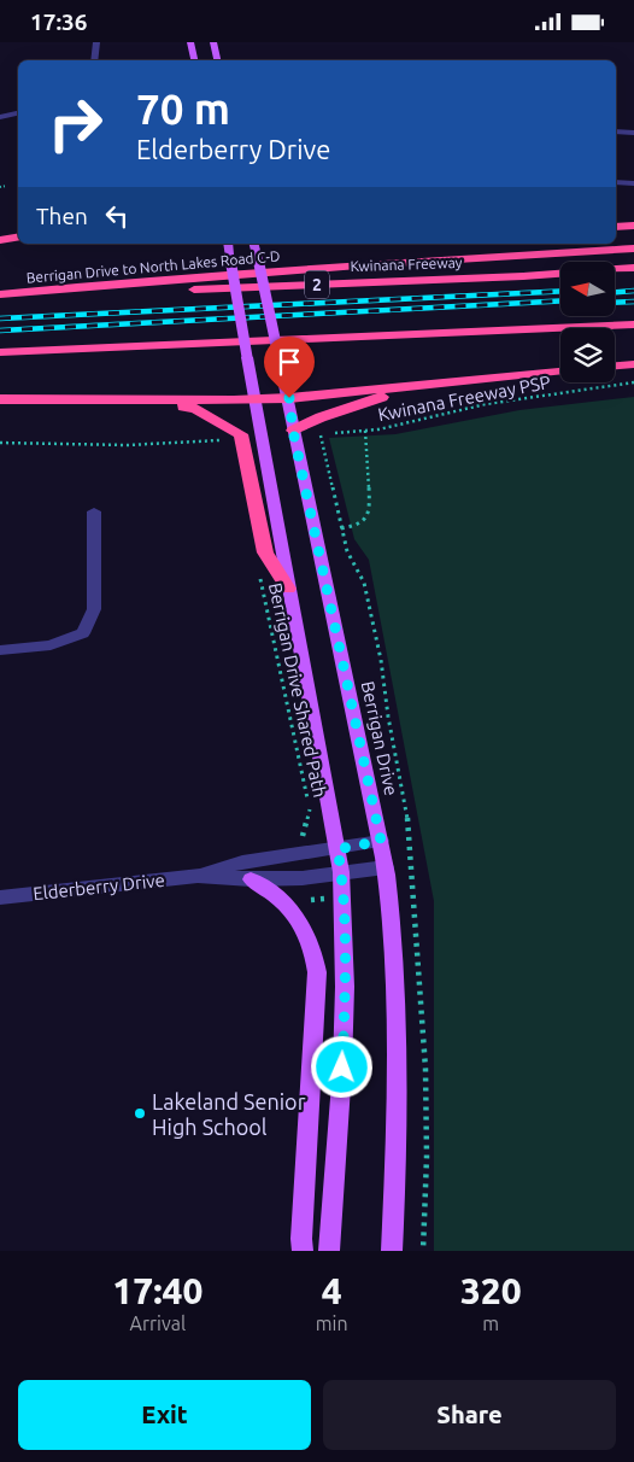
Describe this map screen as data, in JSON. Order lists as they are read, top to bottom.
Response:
{
  "streets": {
    "highway": ["Kwinana Freeway", "Berrigan Drive to North Lakes Road C-D", "2"],
    "main road": ["Berrigan Drive"],
    "street": ["Elderberry Drive"],
    "path": ["Kwinana Freeway PSP", "Berrigan Drive Shared Path"]
  },
  "crossings": [
    ["Kwinana Freeway", "Berrigan Drive to North Lakes Road C-D"],
    ["Berrigan Drive Shared Path", "Elderberry Drive"],
    ["Berrigan Drive", "Elderberry Drive"]
  ],
  "places": ["Lakeland Senior High School"],
  "north": "left",
  "page": {
    "status": "17:36",
    "turn": ["70 m", "Elderberry Drive"],
    "then": "Then",
    "eta": [
      "17:40",
      "Arrival",
      "4",
      "min",
      "320",
      "m"
    ],
    "buttons": ["Exit", "Share"]
  }
}
